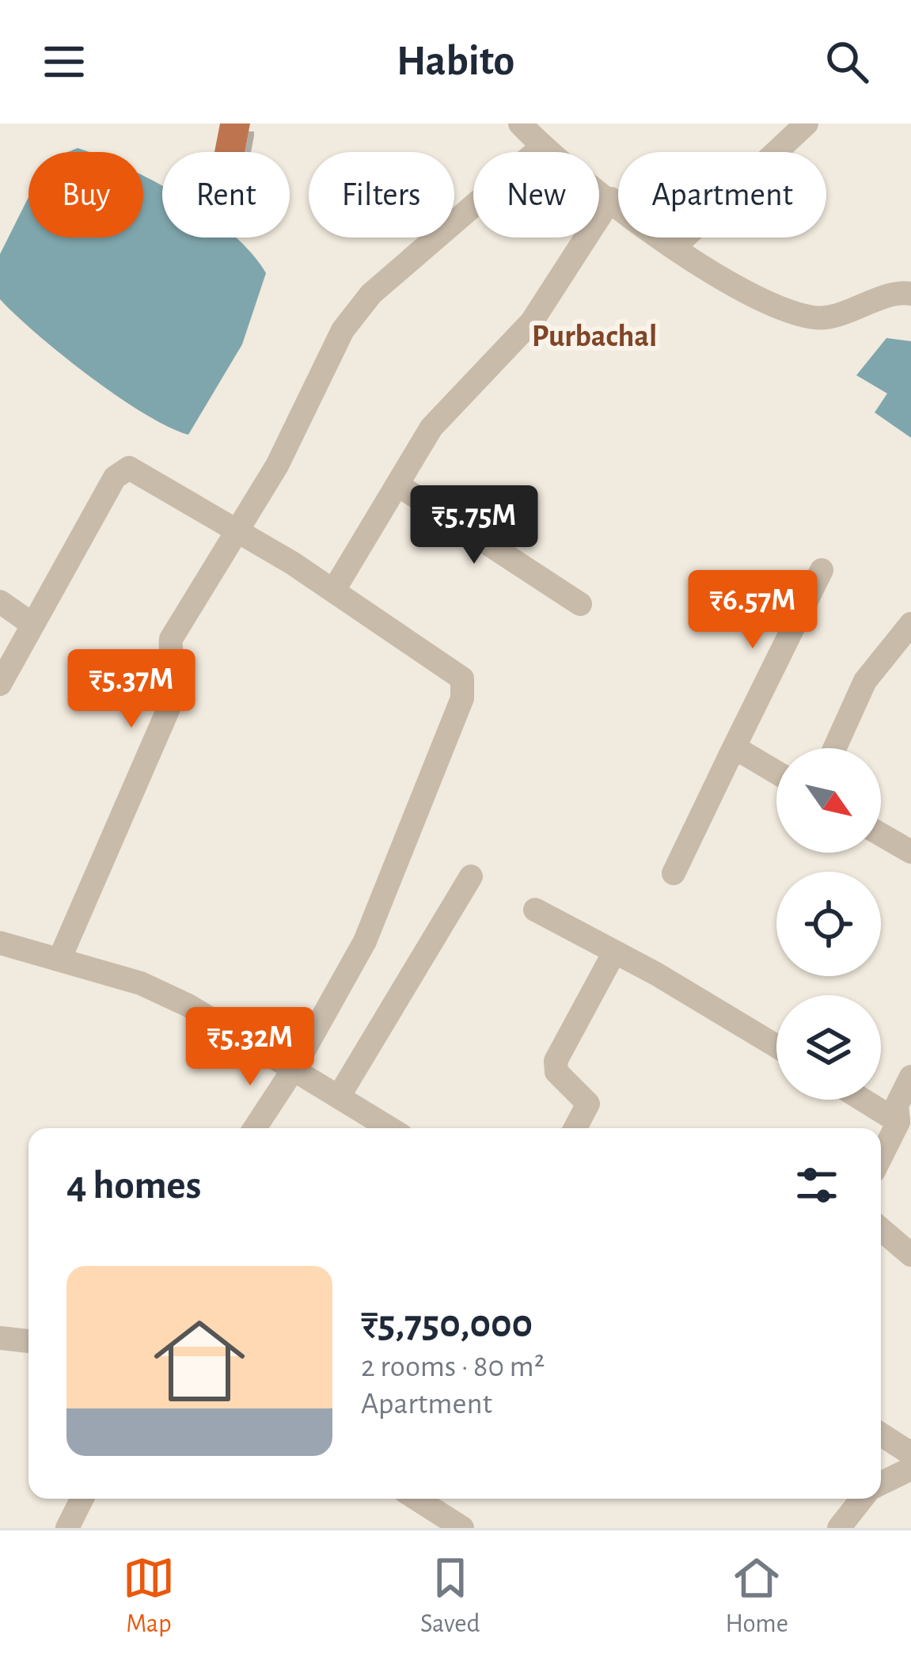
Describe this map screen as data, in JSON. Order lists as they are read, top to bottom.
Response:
{
  "districts": ["Purbachal"],
  "north": "bottom right",
  "page": {
    "header": "Habito",
    "chip": [
      "Buy",
      "Rent",
      "Filters",
      "New",
      "Apartment"
    ],
    "price": [
      "₹5.75M",
      "₹6.57M",
      "₹5.37M",
      "₹5.32M"
    ],
    "heading": "4 homes",
    "list": [
      {
        "name": "₹5,750,000",
        "note": "2 rooms · 80 m² · Apartment"
      }
    ],
    "tabs": ["Map", "Saved", "Home"]
  }
}
